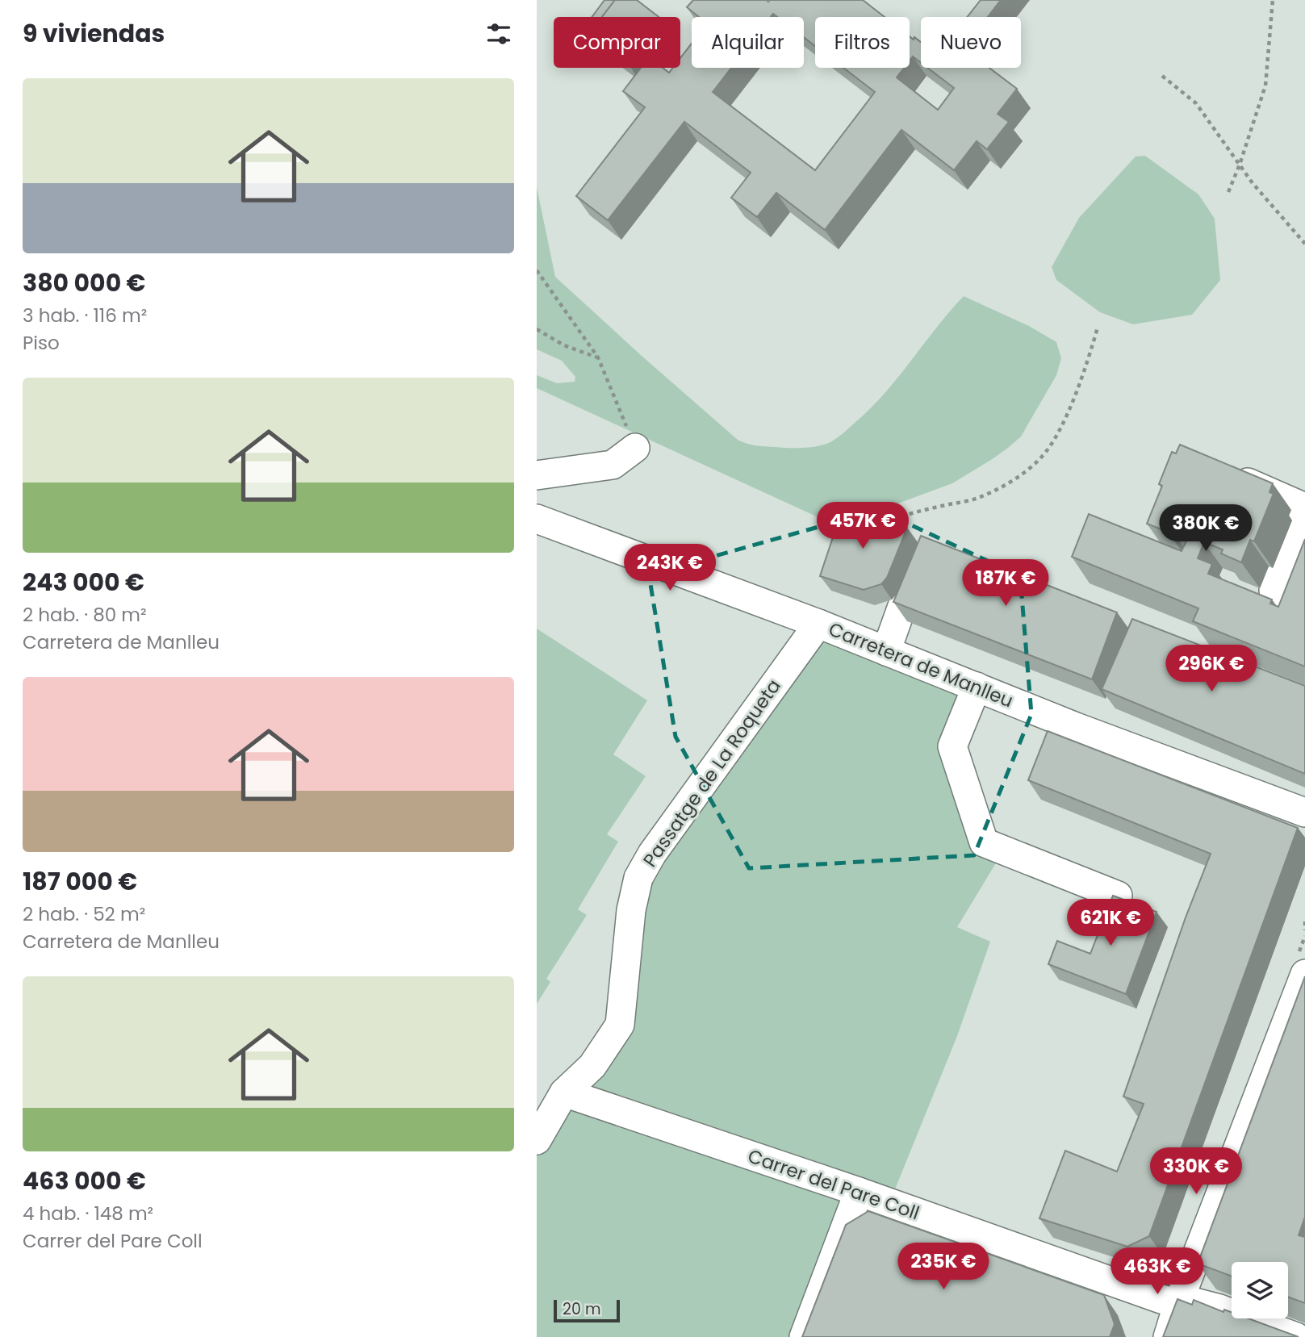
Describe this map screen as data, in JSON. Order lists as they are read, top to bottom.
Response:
{
  "streets": {
    "street": ["Carretera de Manlleu", "Passatge de La Roqueta", "Carrer del Pare Coll"]
  },
  "crossings": [
    ["Carretera de Manlleu", "Passatge de La Roqueta"],
    ["Passatge de La Roqueta", "Carrer del Pare Coll"]
  ],
  "scale_bar": "20 m",
  "page": {
    "heading": "9 viviendas",
    "chip": [
      "Comprar",
      "Alquilar",
      "Filtros",
      "Nuevo"
    ],
    "list": [
      {
        "name": "380 000 €",
        "note": "3 hab. · 116 m² · Piso"
      },
      {
        "name": "243 000 €",
        "note": "2 hab. · 80 m² · Carretera de Manlleu"
      },
      {
        "name": "187 000 €",
        "note": "2 hab. · 52 m² · Carretera de Manlleu"
      },
      {
        "name": "463 000 €",
        "note": "4 hab. · 148 m² · Carrer del Pare Coll"
      }
    ],
    "price": [
      "457K €",
      "380K €",
      "243K €",
      "187K €",
      "296K €",
      "621K €",
      "330K €",
      "235K €",
      "463K €"
    ],
    "scale": "20 m"
  }
}
